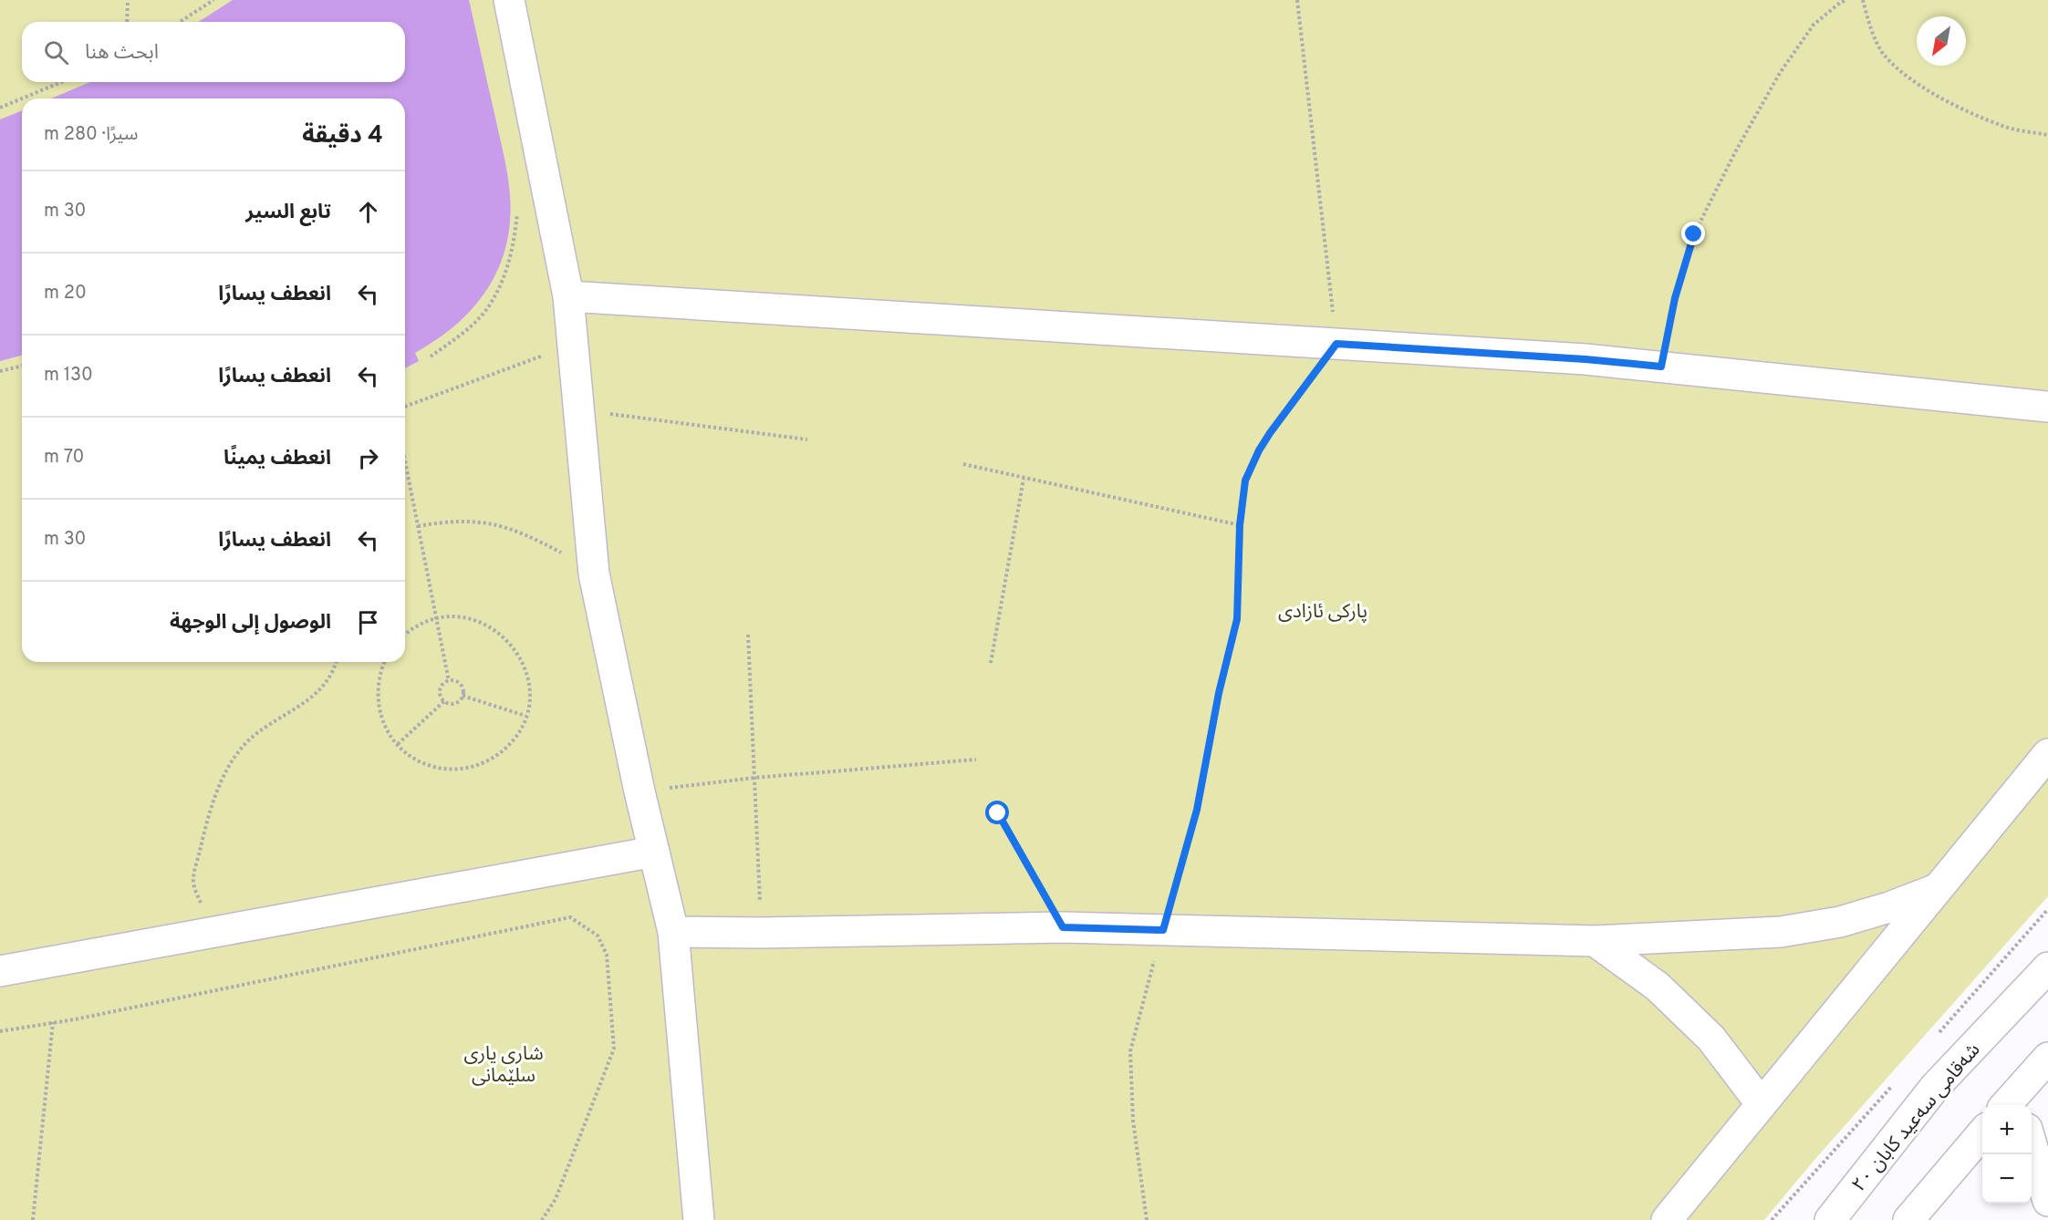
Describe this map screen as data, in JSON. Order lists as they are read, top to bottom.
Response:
{
  "streets": {
    "street": ["شەقامی سەعید کابان ٢٠"]
  },
  "parks": ["پارکی ئازادی", "شاری یاری سلێمانی"],
  "north": "bottom left",
  "page": {
    "search": "ابحث هنا",
    "heading": ["4 دقيقة", "سيرًا · 280 m"],
    "list": [
      ["تابع السير", "30 m"],
      ["انعطف يسارًا", "20 m"],
      ["انعطف يسارًا", "130 m"],
      ["انعطف يمينًا", "70 m"],
      ["انعطف يسارًا", "30 m"],
      "الوصول إلى الوجهة"
    ],
    "map_buttons": ["+", "−"]
  }
}
